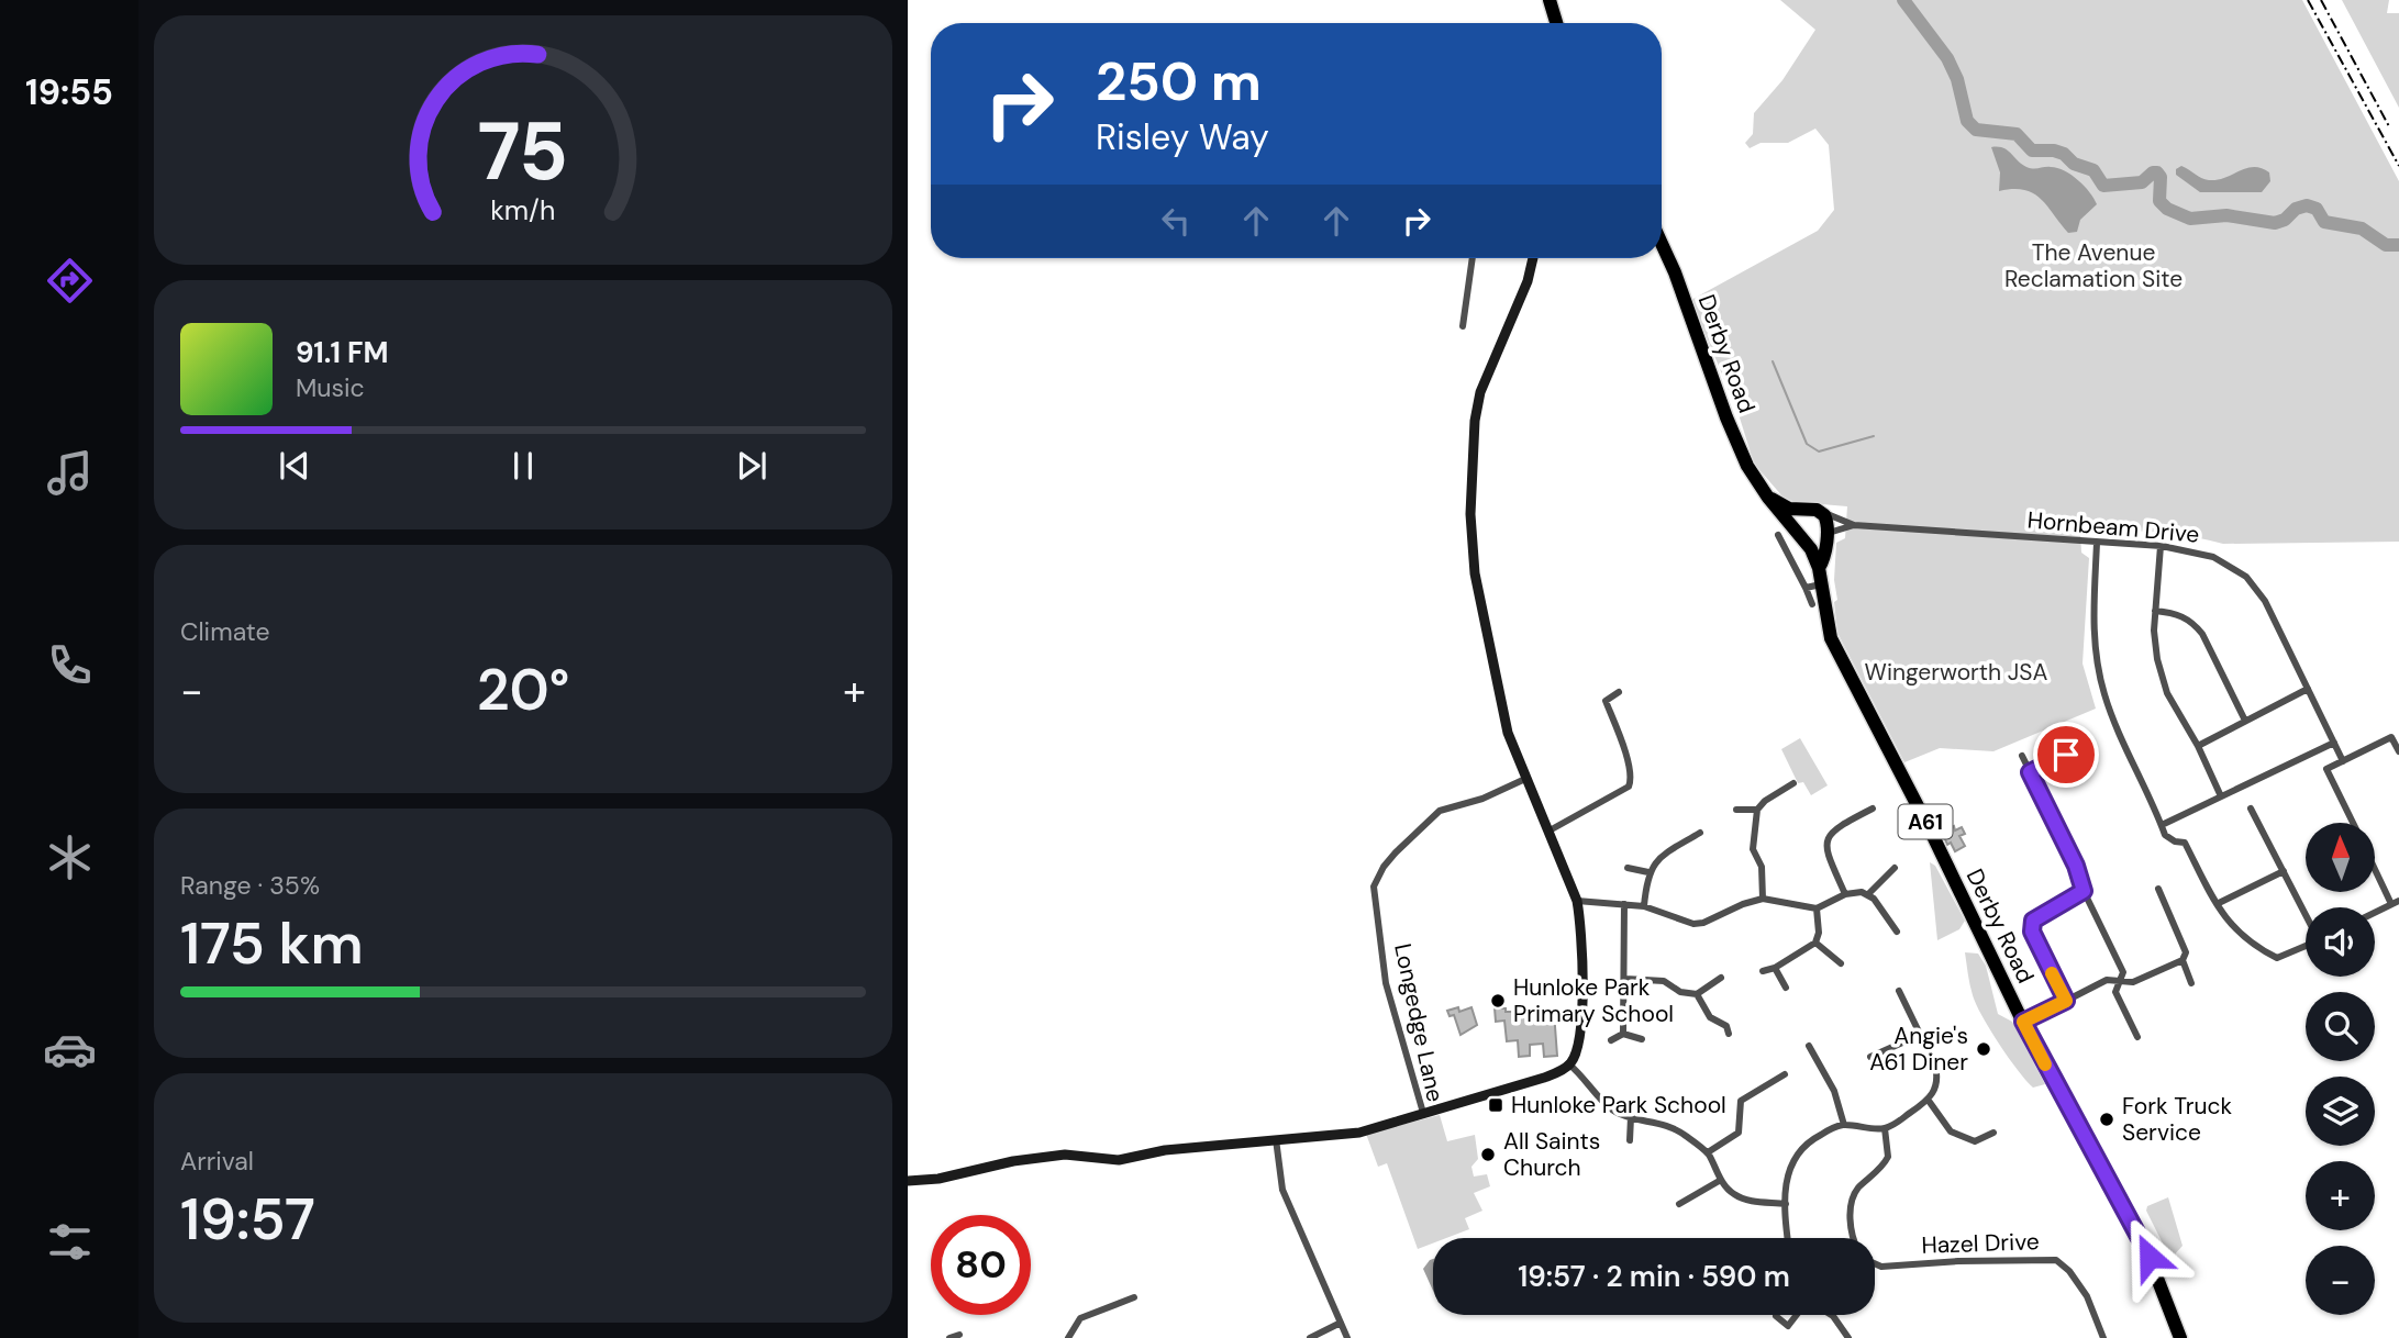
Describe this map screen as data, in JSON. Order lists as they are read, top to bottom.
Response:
{
  "streets": {
    "highway": ["Derby Road", "A61"],
    "street": ["Hornbeam Drive", "Longedge Lane", "Hazel Drive"]
  },
  "crossings": [
    ["Derby Road", "Hornbeam Drive"]
  ],
  "parks": ["The Avenue Reclamation Site", "Wingerworth JSA"],
  "places": {
    "other": [
      "Hunloke Park Primary School",
      "Angie's A61 Diner",
      "Fork Truck Service",
      "All Saints Church"
    ],
    "transit": ["Hunloke Park School"]
  },
  "north": "top",
  "page": {
    "tabs": "19:55",
    "turn": ["250 m", "Risley Way"],
    "song": ["91.1 FM", "Music"],
    "tile": [
      "Climate",
      ["Range · 35%", "175 km"],
      ["Arrival", "19:57"]
    ],
    "heat": ["−", "20°", "+"],
    "map_buttons": ["+", "−"],
    "limit": "80",
    "trip": "19:57 · 2 min · 590 m",
    "gauge": ["75", "km/h"]
  }
}
